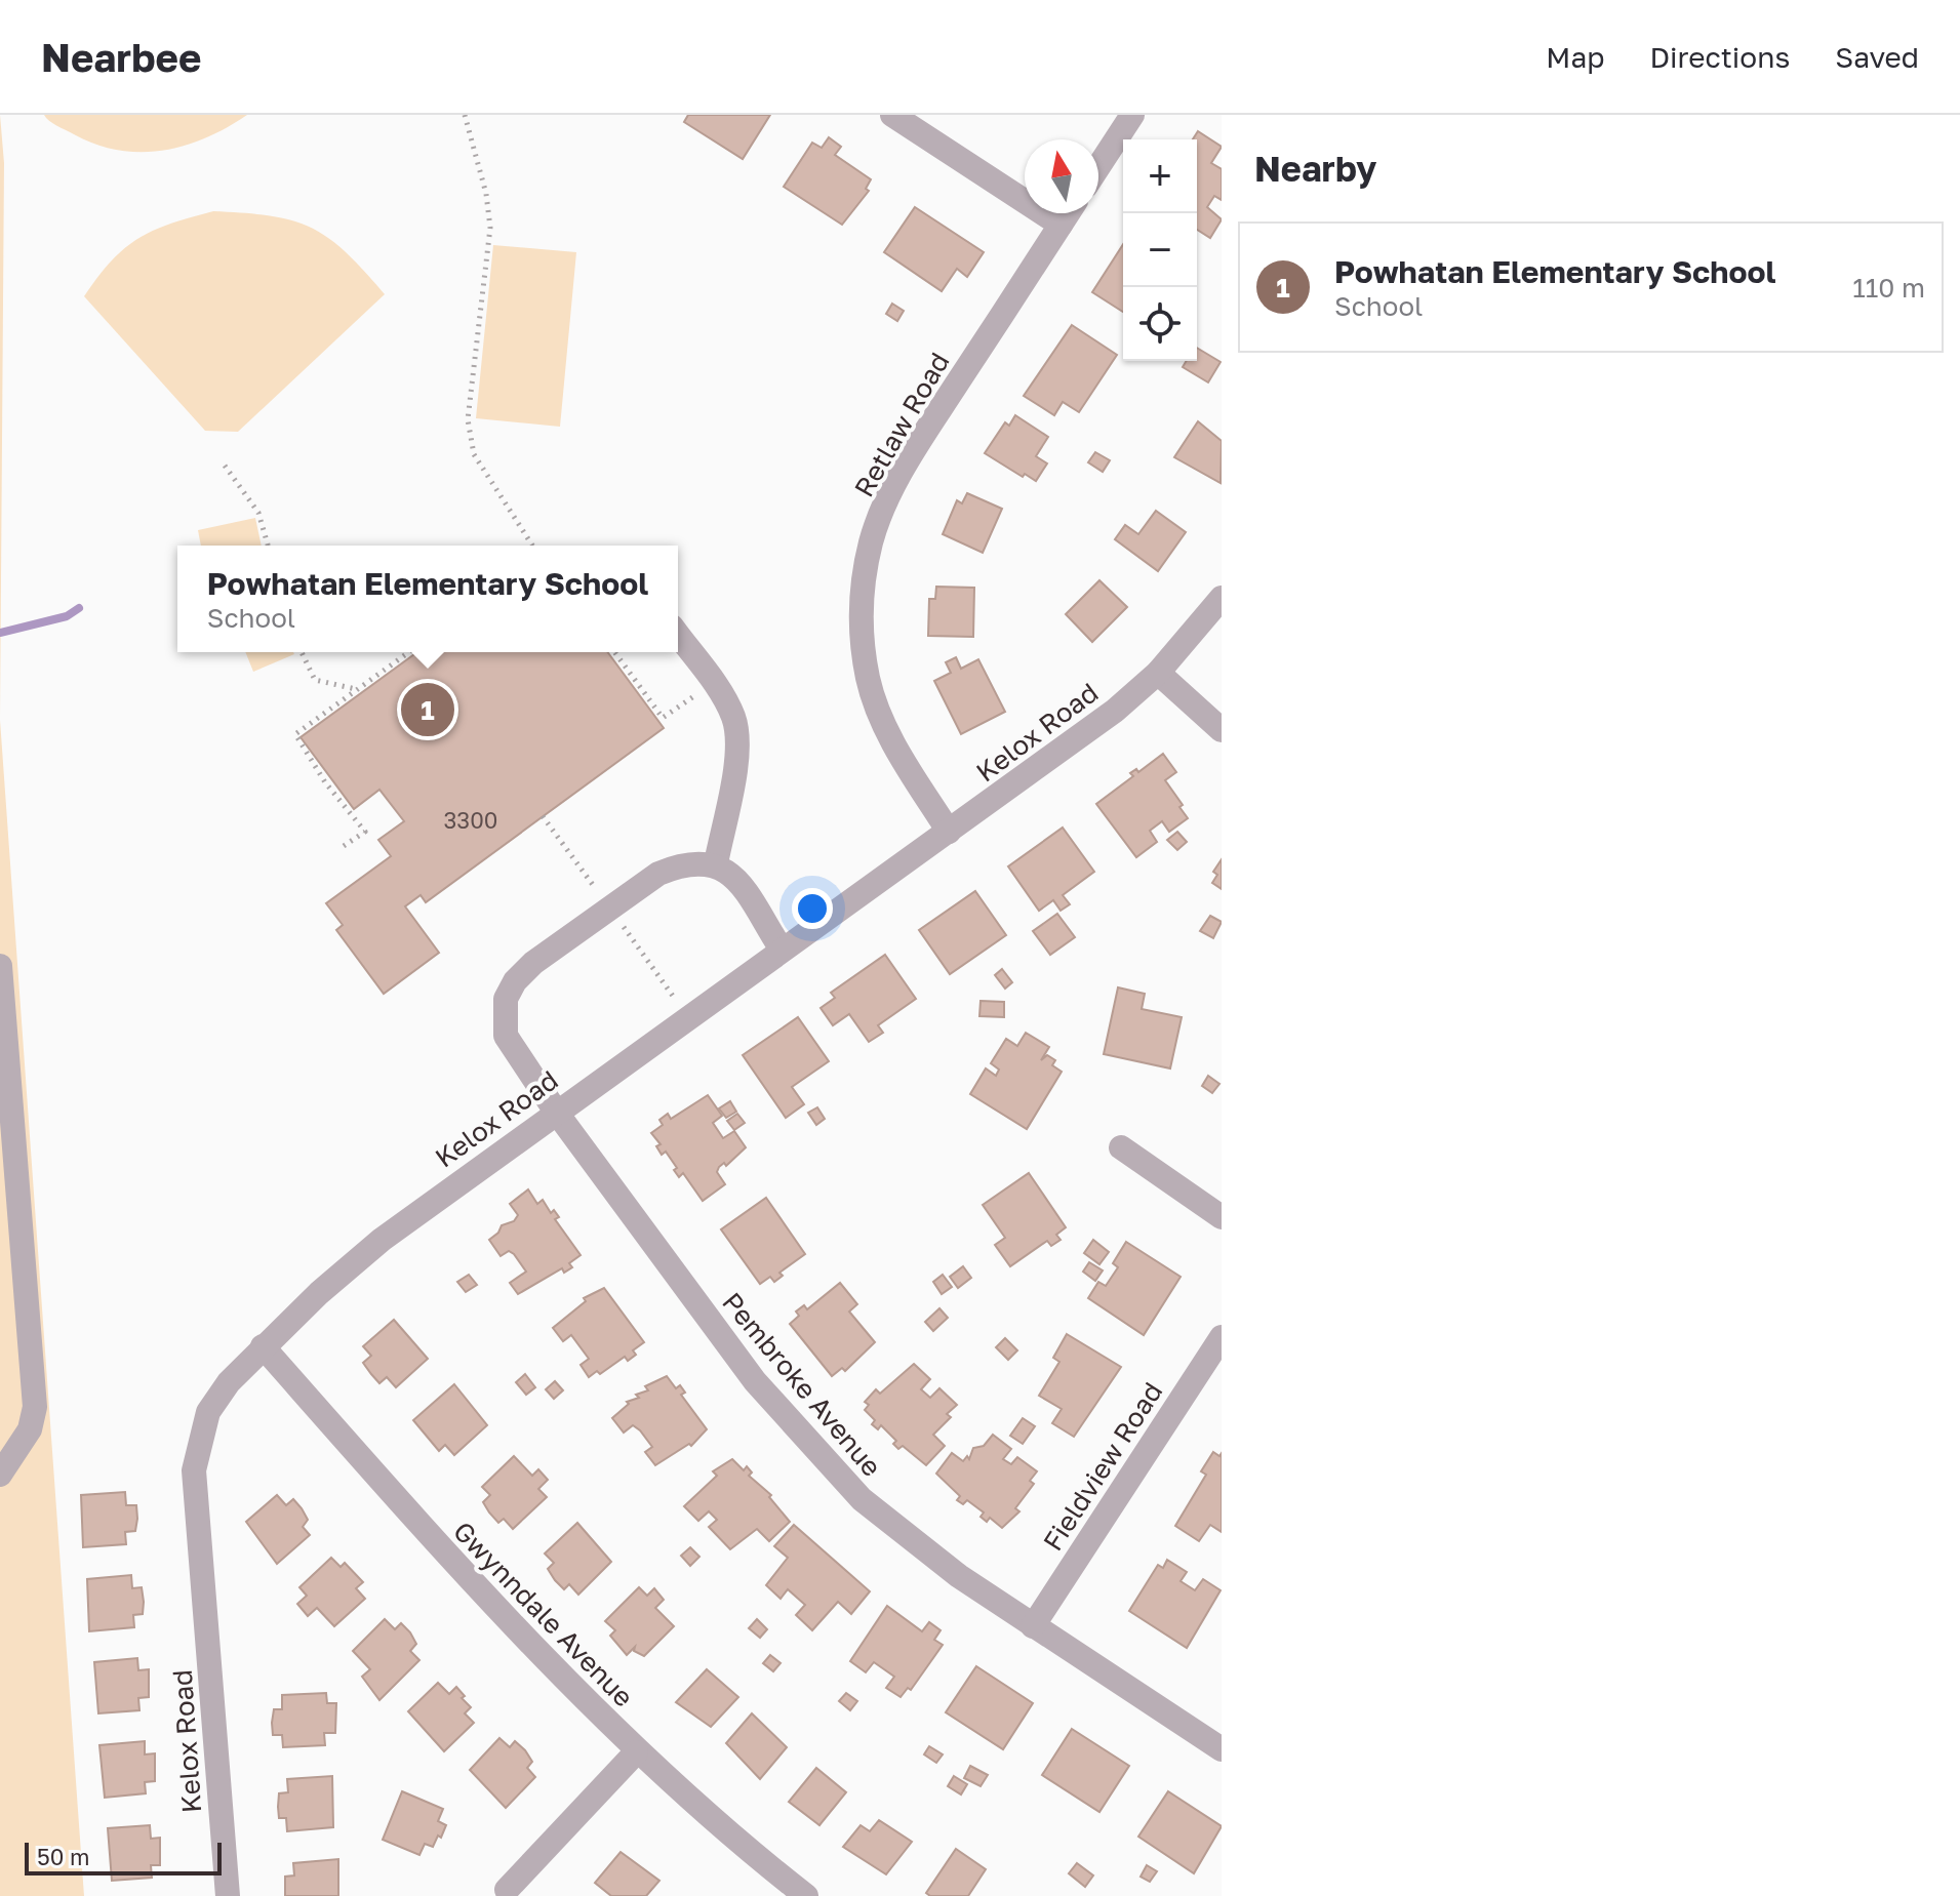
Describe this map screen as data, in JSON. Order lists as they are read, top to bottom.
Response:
{
  "streets": {
    "street": [
      "Retlaw Road",
      "Kelox Road",
      "Pembroke Avenue",
      "Fieldview Road",
      "Gwynndale Avenue"
    ]
  },
  "crossings": [
    ["Retlaw Road", "Kelox Road"],
    ["Kelox Road", "Pembroke Avenue"],
    ["Kelox Road", "Gwynndale Avenue"],
    ["Pembroke Avenue", "Fieldview Road"]
  ],
  "house_numbers": ["3300"],
  "scale_bar": "50 m",
  "north": "top",
  "page": {
    "header": "Nearbee",
    "nav": ["Map", "Directions", "Saved"],
    "heading": "Nearby",
    "map_buttons": ["+", "−"],
    "list": [
      {
        "mark": "1",
        "name": "Powhatan Elementary School",
        "note": "School",
        "value": "110 m"
      }
    ],
    "popup": ["Powhatan Elementary School", "School"],
    "pins": "1",
    "scale": "50 m"
  }
}
